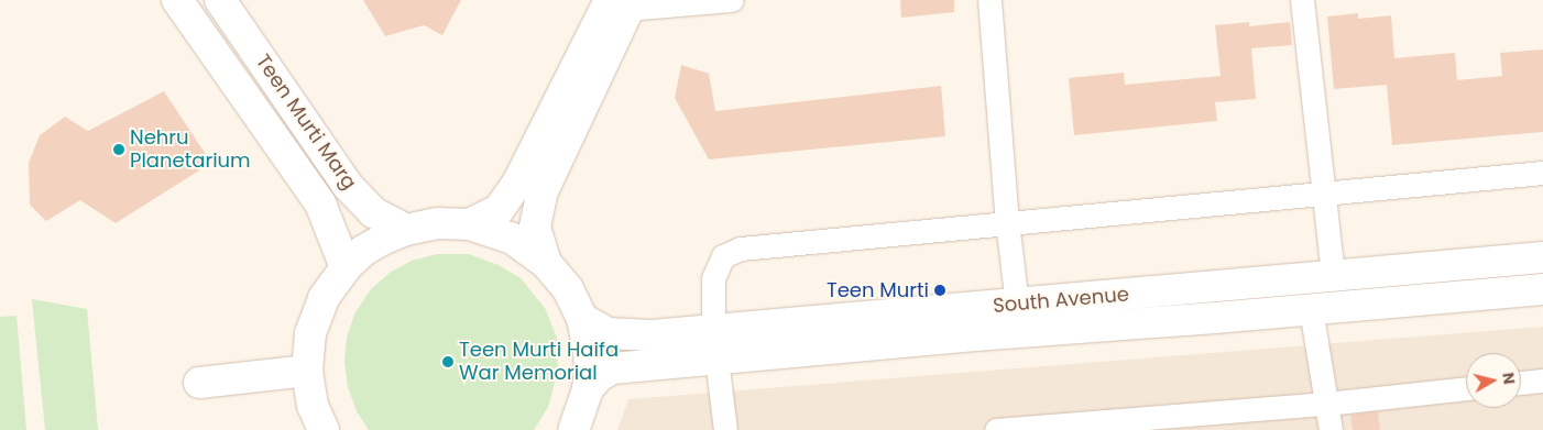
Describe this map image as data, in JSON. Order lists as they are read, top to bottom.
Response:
{
  "streets": {
    "main road": ["Teen Murti Marg", "South Avenue"]
  },
  "places": ["Nehru Planetarium", "Teen Murti", "Teen Murti Haifa War Memorial"],
  "north": "right"
}
